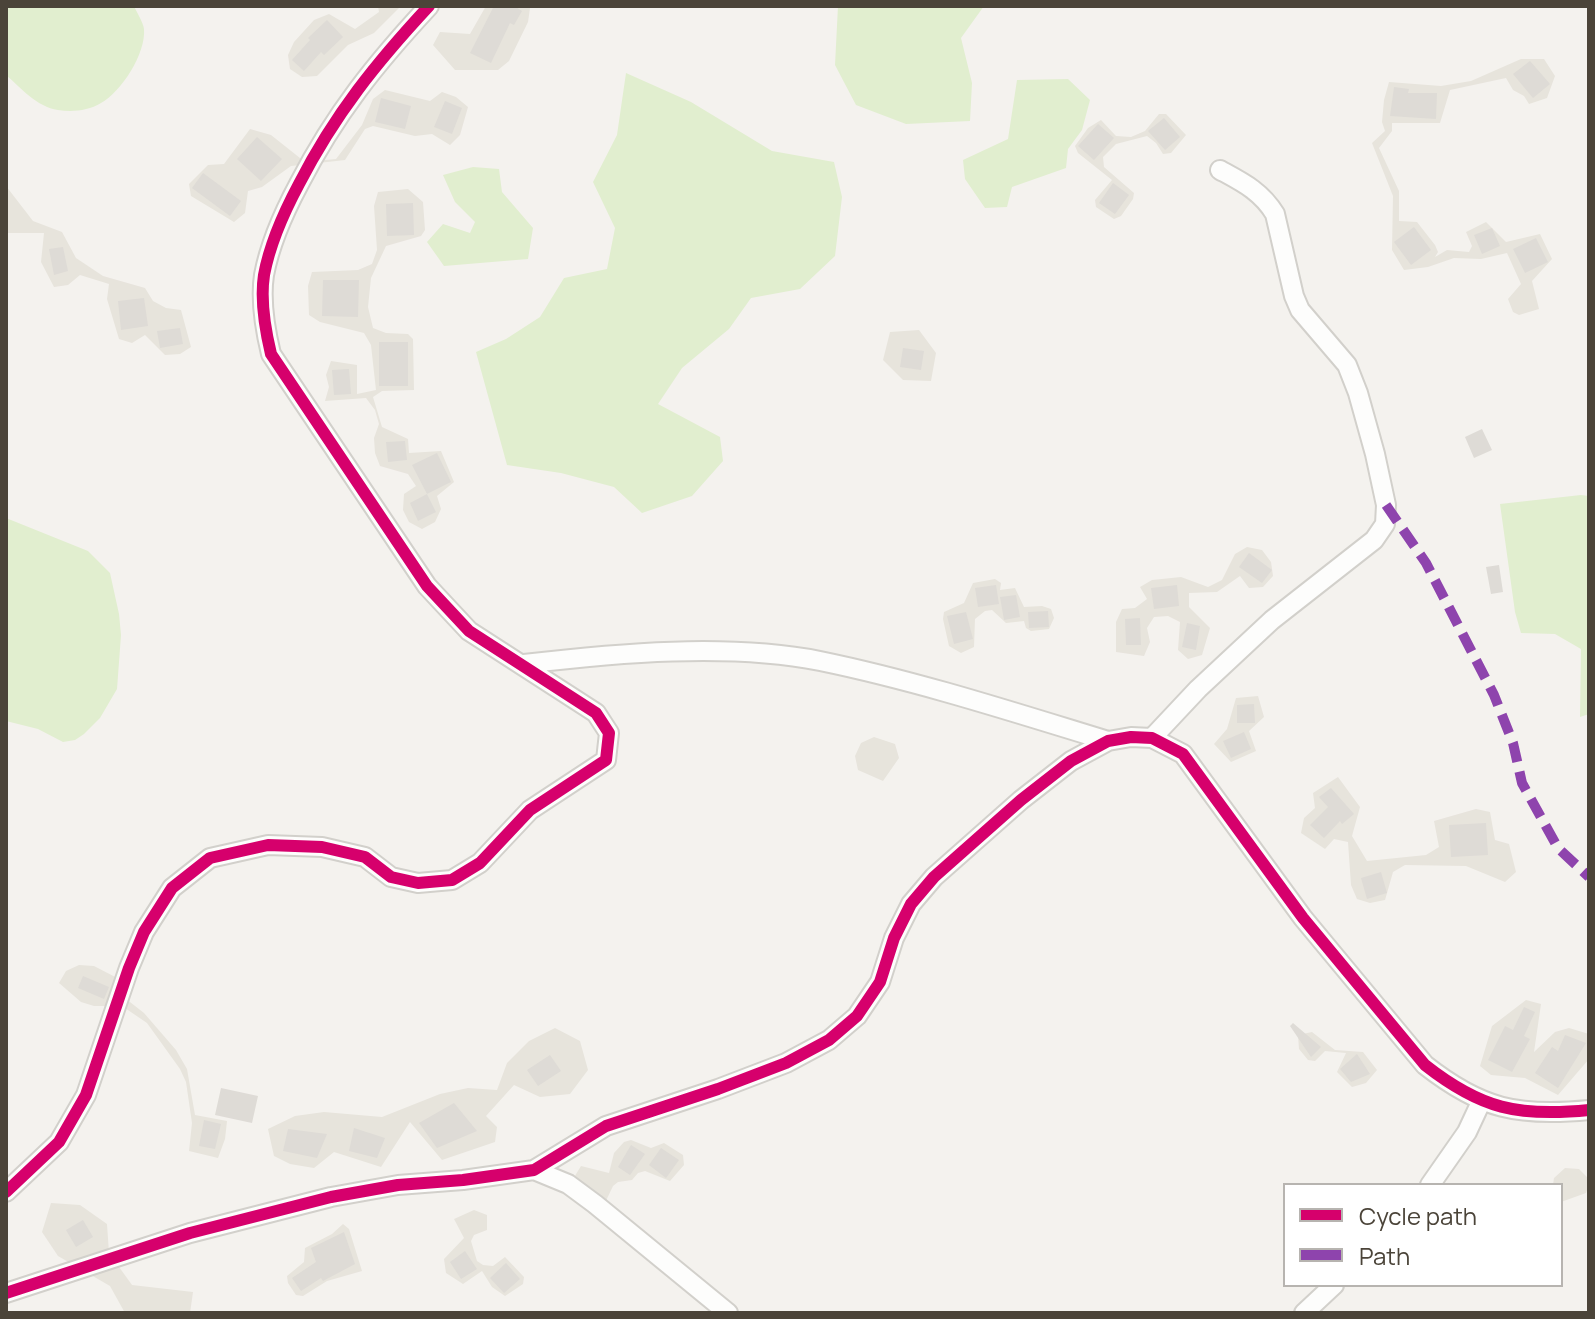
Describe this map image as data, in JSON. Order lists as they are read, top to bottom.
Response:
{
  "legend": ["Cycle path", "Path"]
}
